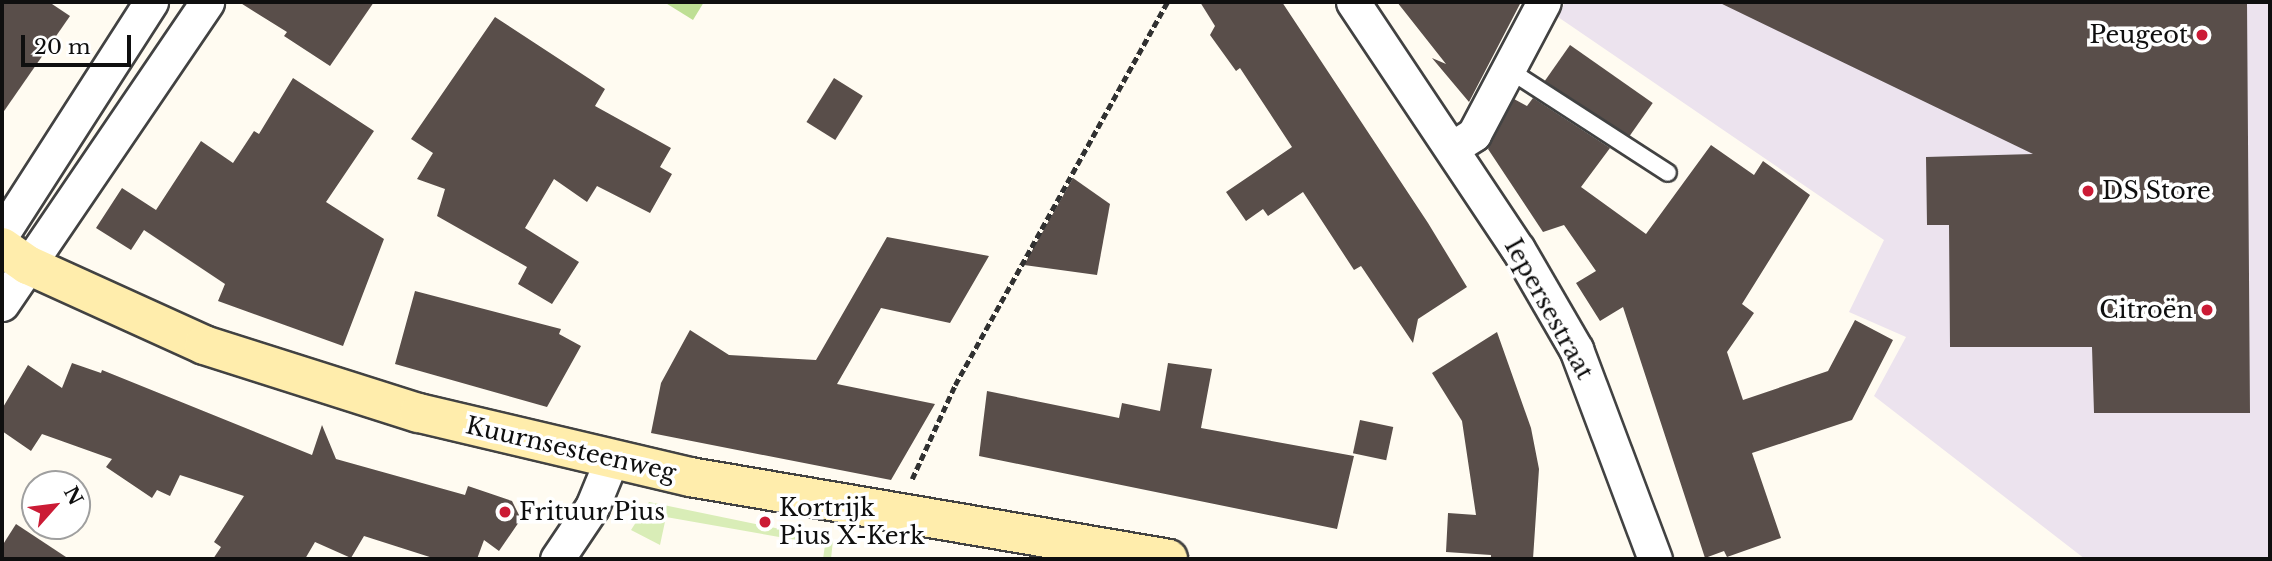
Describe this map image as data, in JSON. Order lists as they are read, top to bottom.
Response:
{
  "streets": {
    "street": ["Iepersestraat", "Kuurnsesteenweg"]
  },
  "places": [
    "Peugeot",
    "DS Store",
    "Citroën",
    "Frituur Pius",
    "Kortrijk Pius X-Kerk"
  ],
  "scale_bar": "20 m",
  "north": "top right"
}
